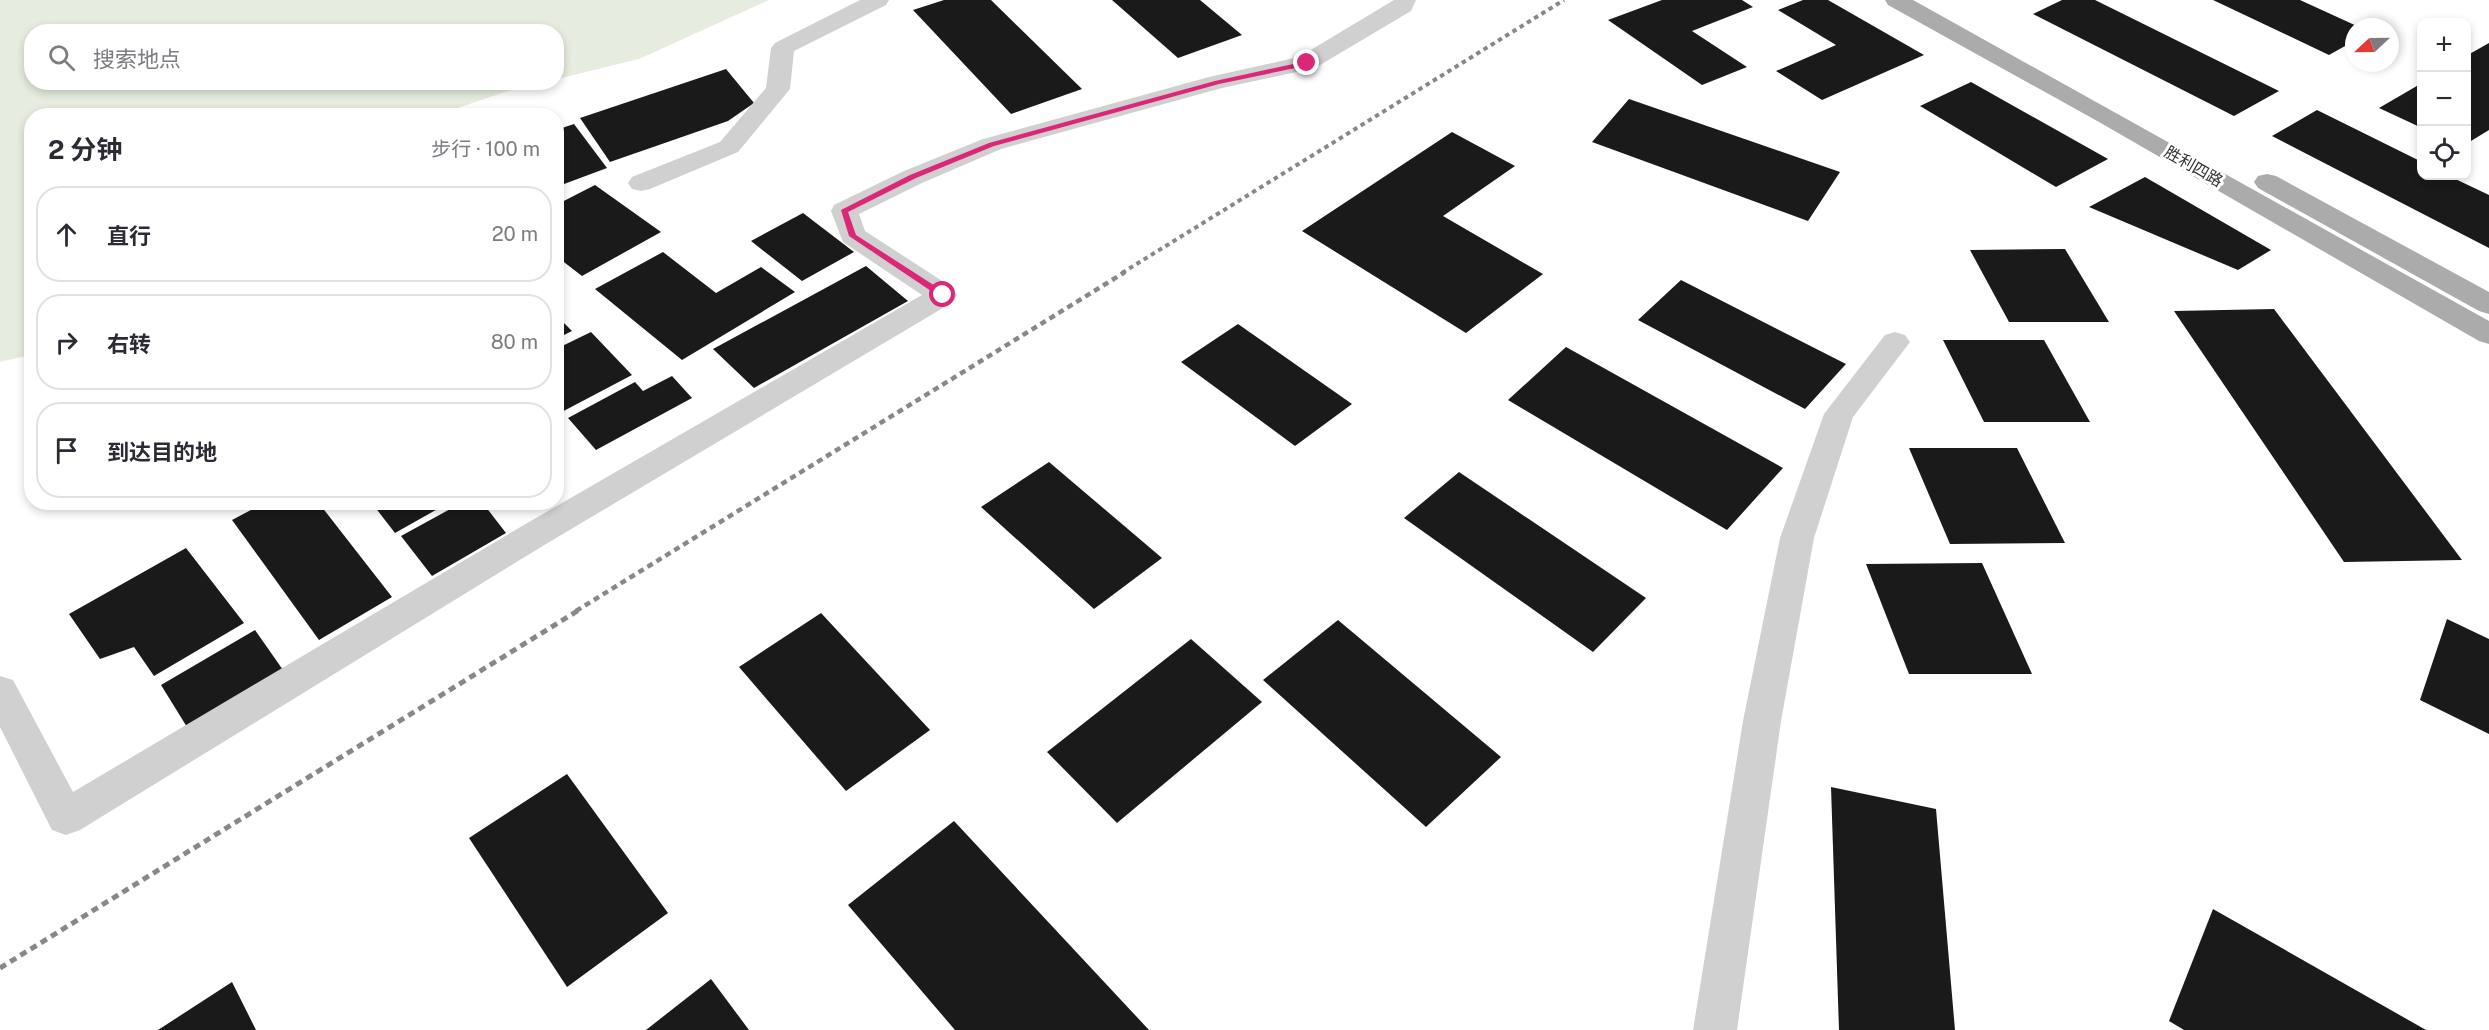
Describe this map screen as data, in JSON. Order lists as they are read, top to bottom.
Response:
{
  "streets": {
    "main road": ["胜利四路"]
  },
  "north": "left",
  "page": {
    "map_buttons": ["+", "−"],
    "search": "搜索地点",
    "heading": ["2 分钟", "步行 · 100 m"],
    "list": [
      ["直行", "20 m"],
      ["右转", "80 m"],
      "到达目的地"
    ]
  }
}
